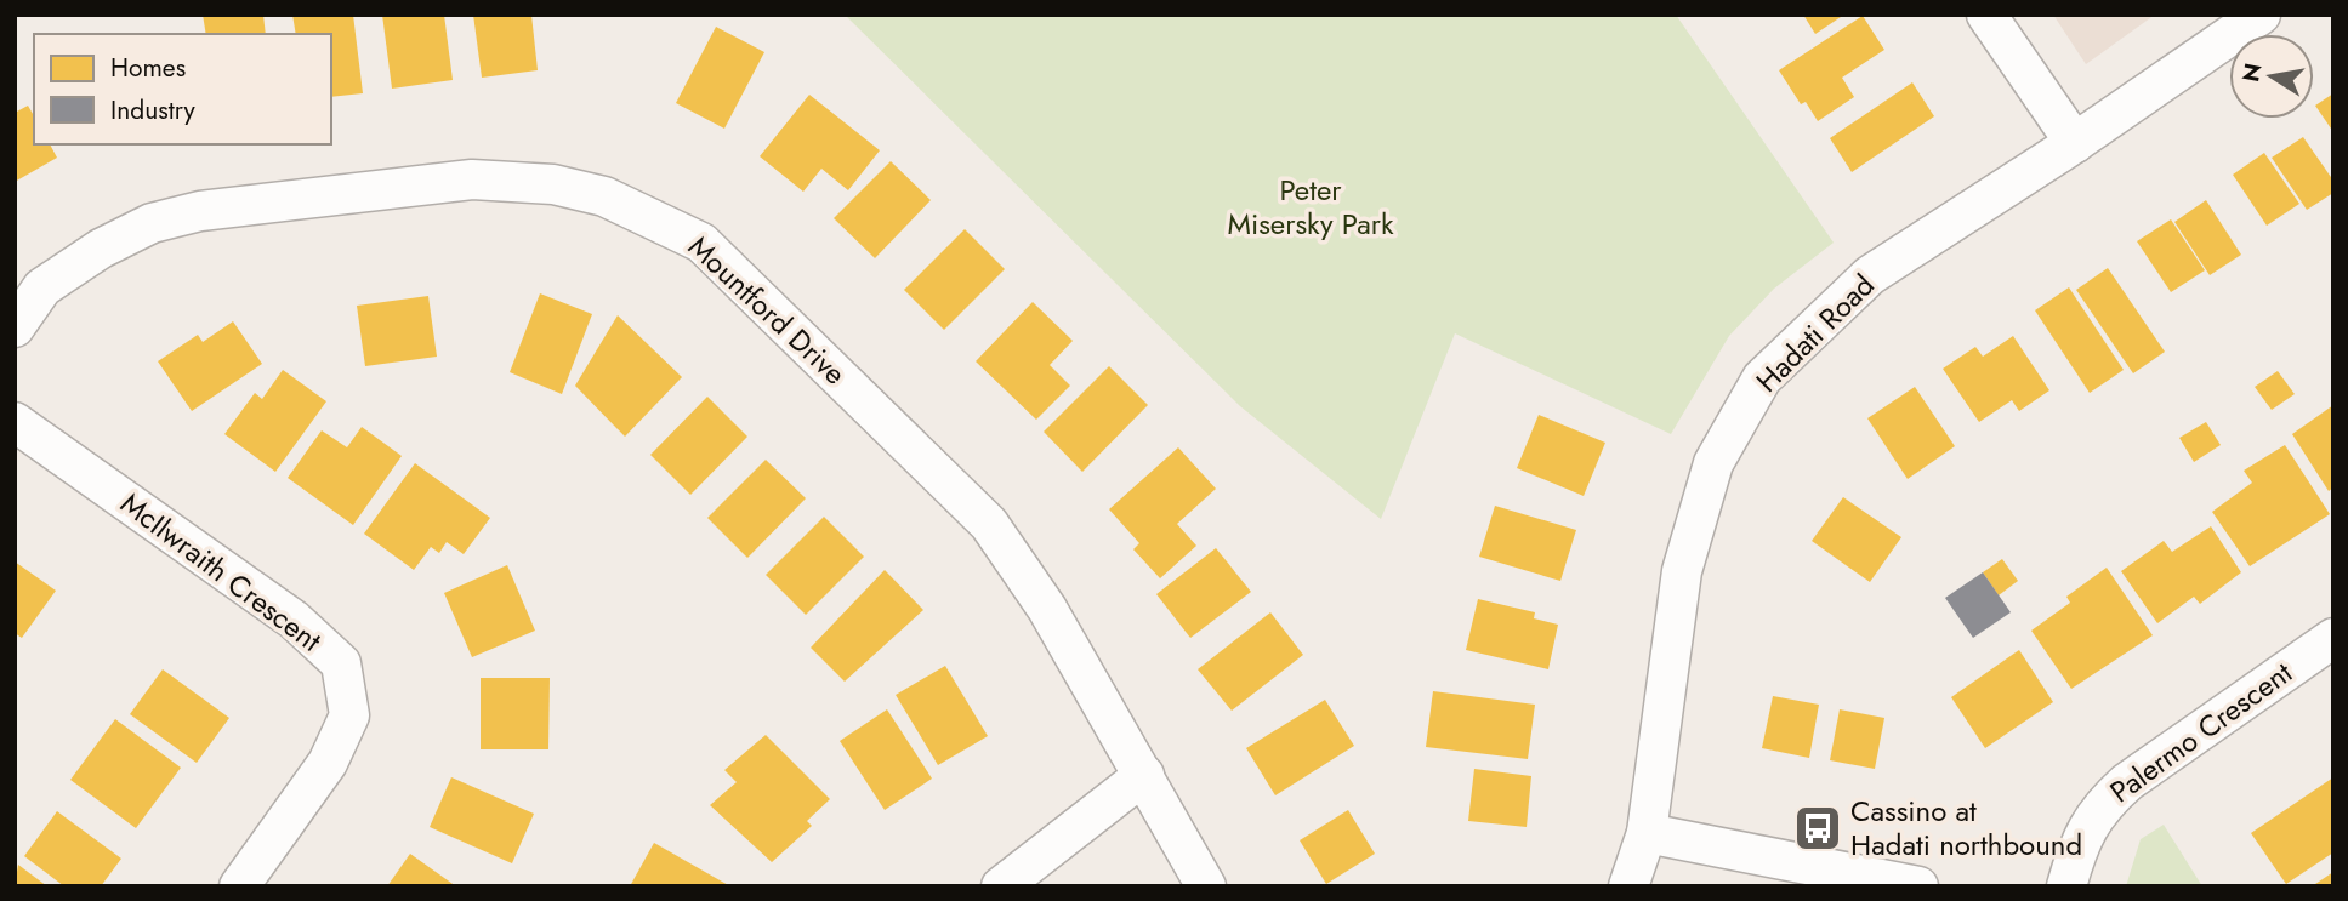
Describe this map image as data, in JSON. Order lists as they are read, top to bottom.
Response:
{
  "streets": {
    "street": [
      "Mountford Drive",
      "Hadati Road",
      "McIlwraith Crescent",
      "Palermo Crescent"
    ]
  },
  "parks": ["Peter Misersky Park"],
  "places": {
    "bus stop": ["Cassino at Hadati northbound"]
  },
  "legend": ["Homes", "Industry"],
  "north": "left"
}
